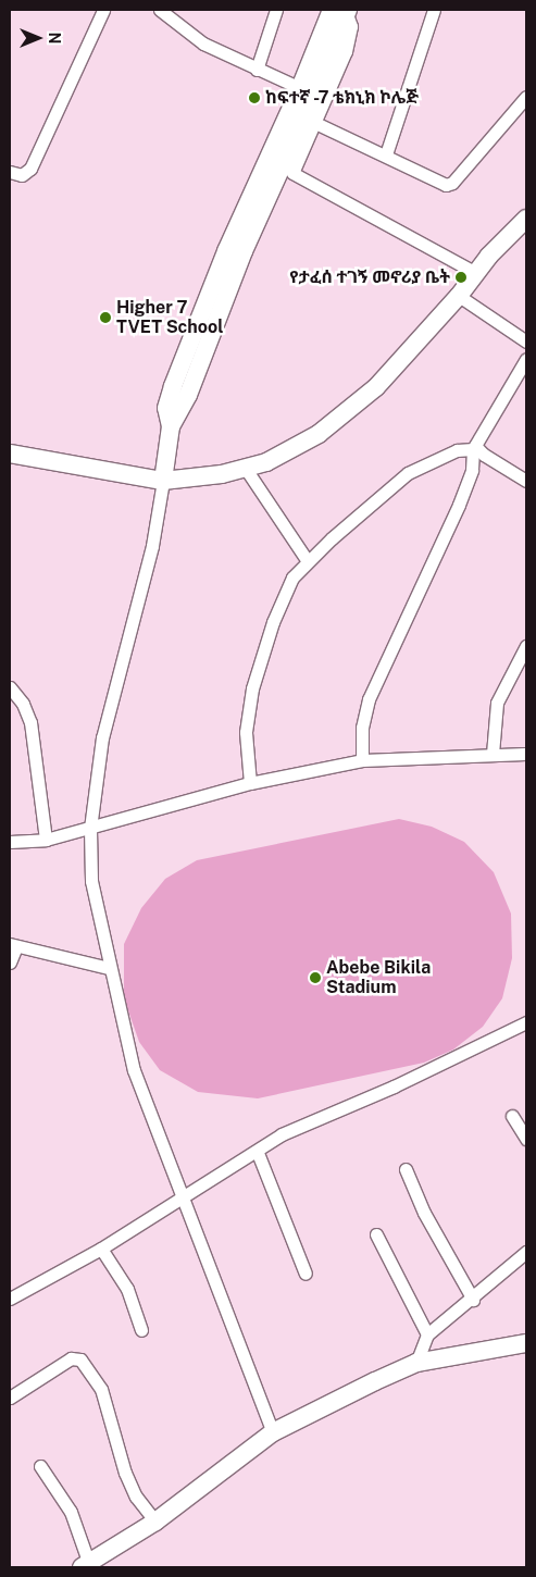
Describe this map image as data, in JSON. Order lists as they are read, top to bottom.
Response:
{
  "places": [
    "ከፍተኛ -7 ቴክኒክ ኮሌጅ",
    "የታፈሰ ተገኝ መኖሪያ ቤት",
    "Higher 7 TVET School",
    "Abebe Bikila Stadium"
  ],
  "north": "right"
}
